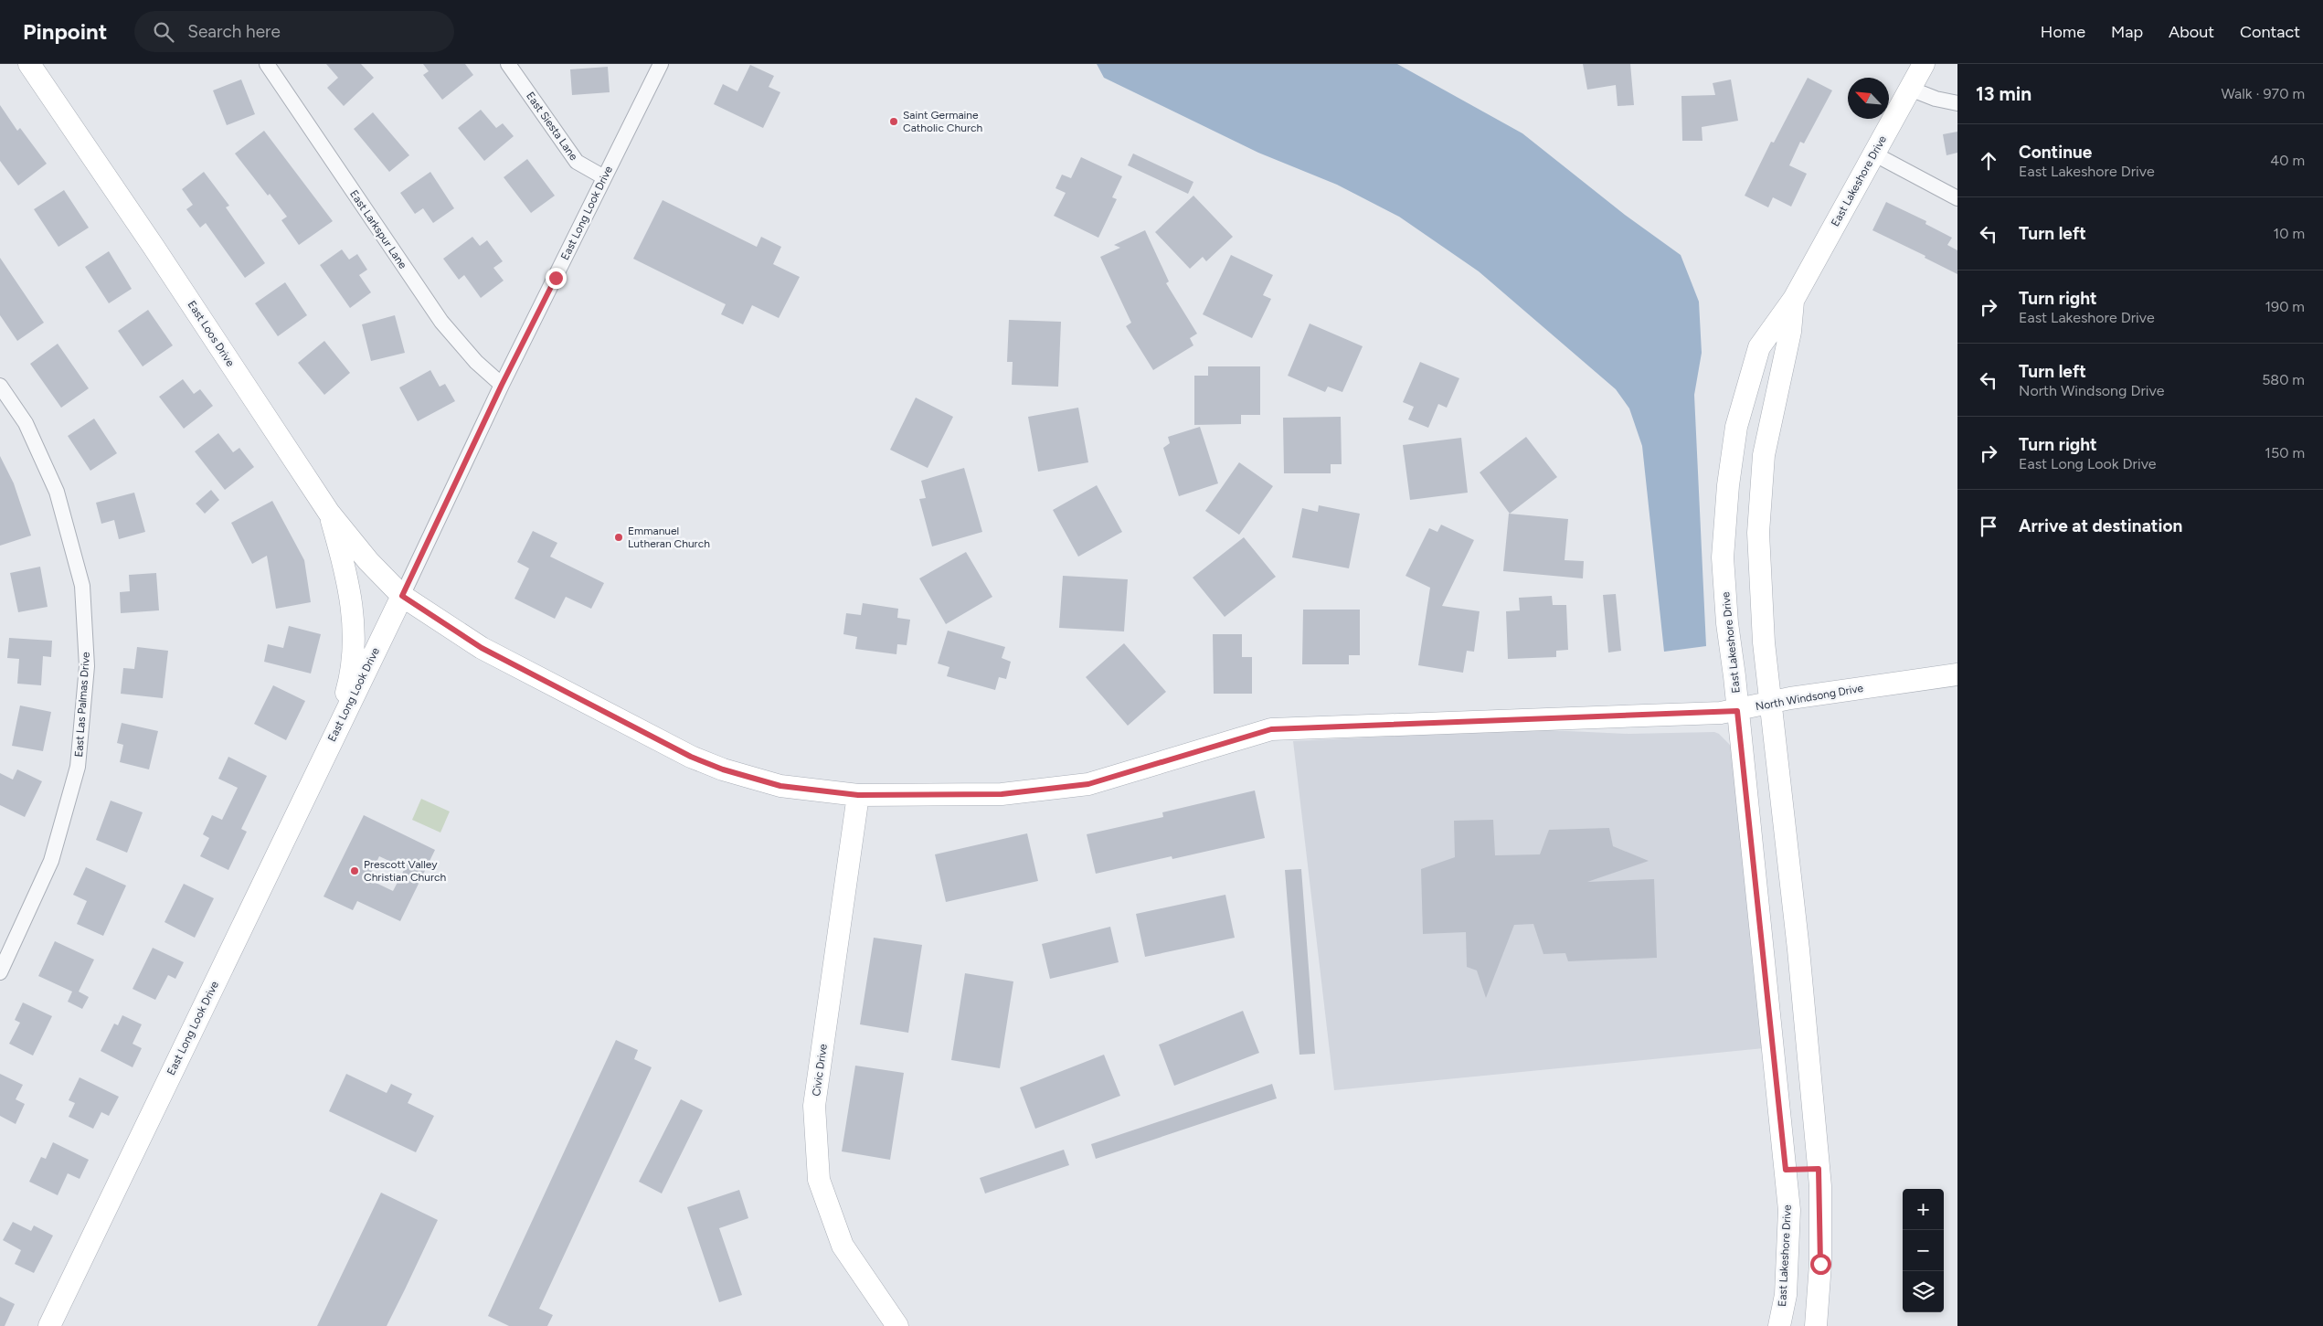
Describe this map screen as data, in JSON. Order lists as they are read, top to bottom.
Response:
{
  "streets": {
    "street": [
      "East Siesta Lane",
      "East Lakeshore Drive",
      "East Long Look Drive",
      "East Larkspur Lane",
      "East Loos Drive",
      "North Windsong Drive",
      "East Las Palmas Drive",
      "Civic Drive"
    ]
  },
  "crossings": [
    ["East Siesta Lane", "East Long Look Drive"],
    ["East Lakeshore Drive", "North Windsong Drive"],
    ["East Long Look Drive", "East Larkspur Lane"],
    ["East Long Look Drive", "East Loos Drive"],
    ["East Long Look Drive", "North Windsong Drive"],
    ["East Loos Drive", "North Windsong Drive"],
    ["North Windsong Drive", "Civic Drive"]
  ],
  "places": ["Saint Germaine Catholic Church", "Emmanuel Lutheran Church", "Prescott Valley Christian Church"],
  "north": "top left",
  "page": {
    "header": "Pinpoint",
    "search": "Search here",
    "nav": [
      "Home",
      "Map",
      "About",
      "Contact"
    ],
    "heading": ["13 min", "Walk · 970 m"],
    "list": [
      ["Continue", "East Lakeshore Drive", "40 m"],
      ["Turn left", "10 m"],
      ["Turn right", "East Lakeshore Drive", "190 m"],
      ["Turn left", "North Windsong Drive", "580 m"],
      ["Turn right", "East Long Look Drive", "150 m"],
      "Arrive at destination"
    ],
    "map_buttons": ["+", "−"]
  }
}
